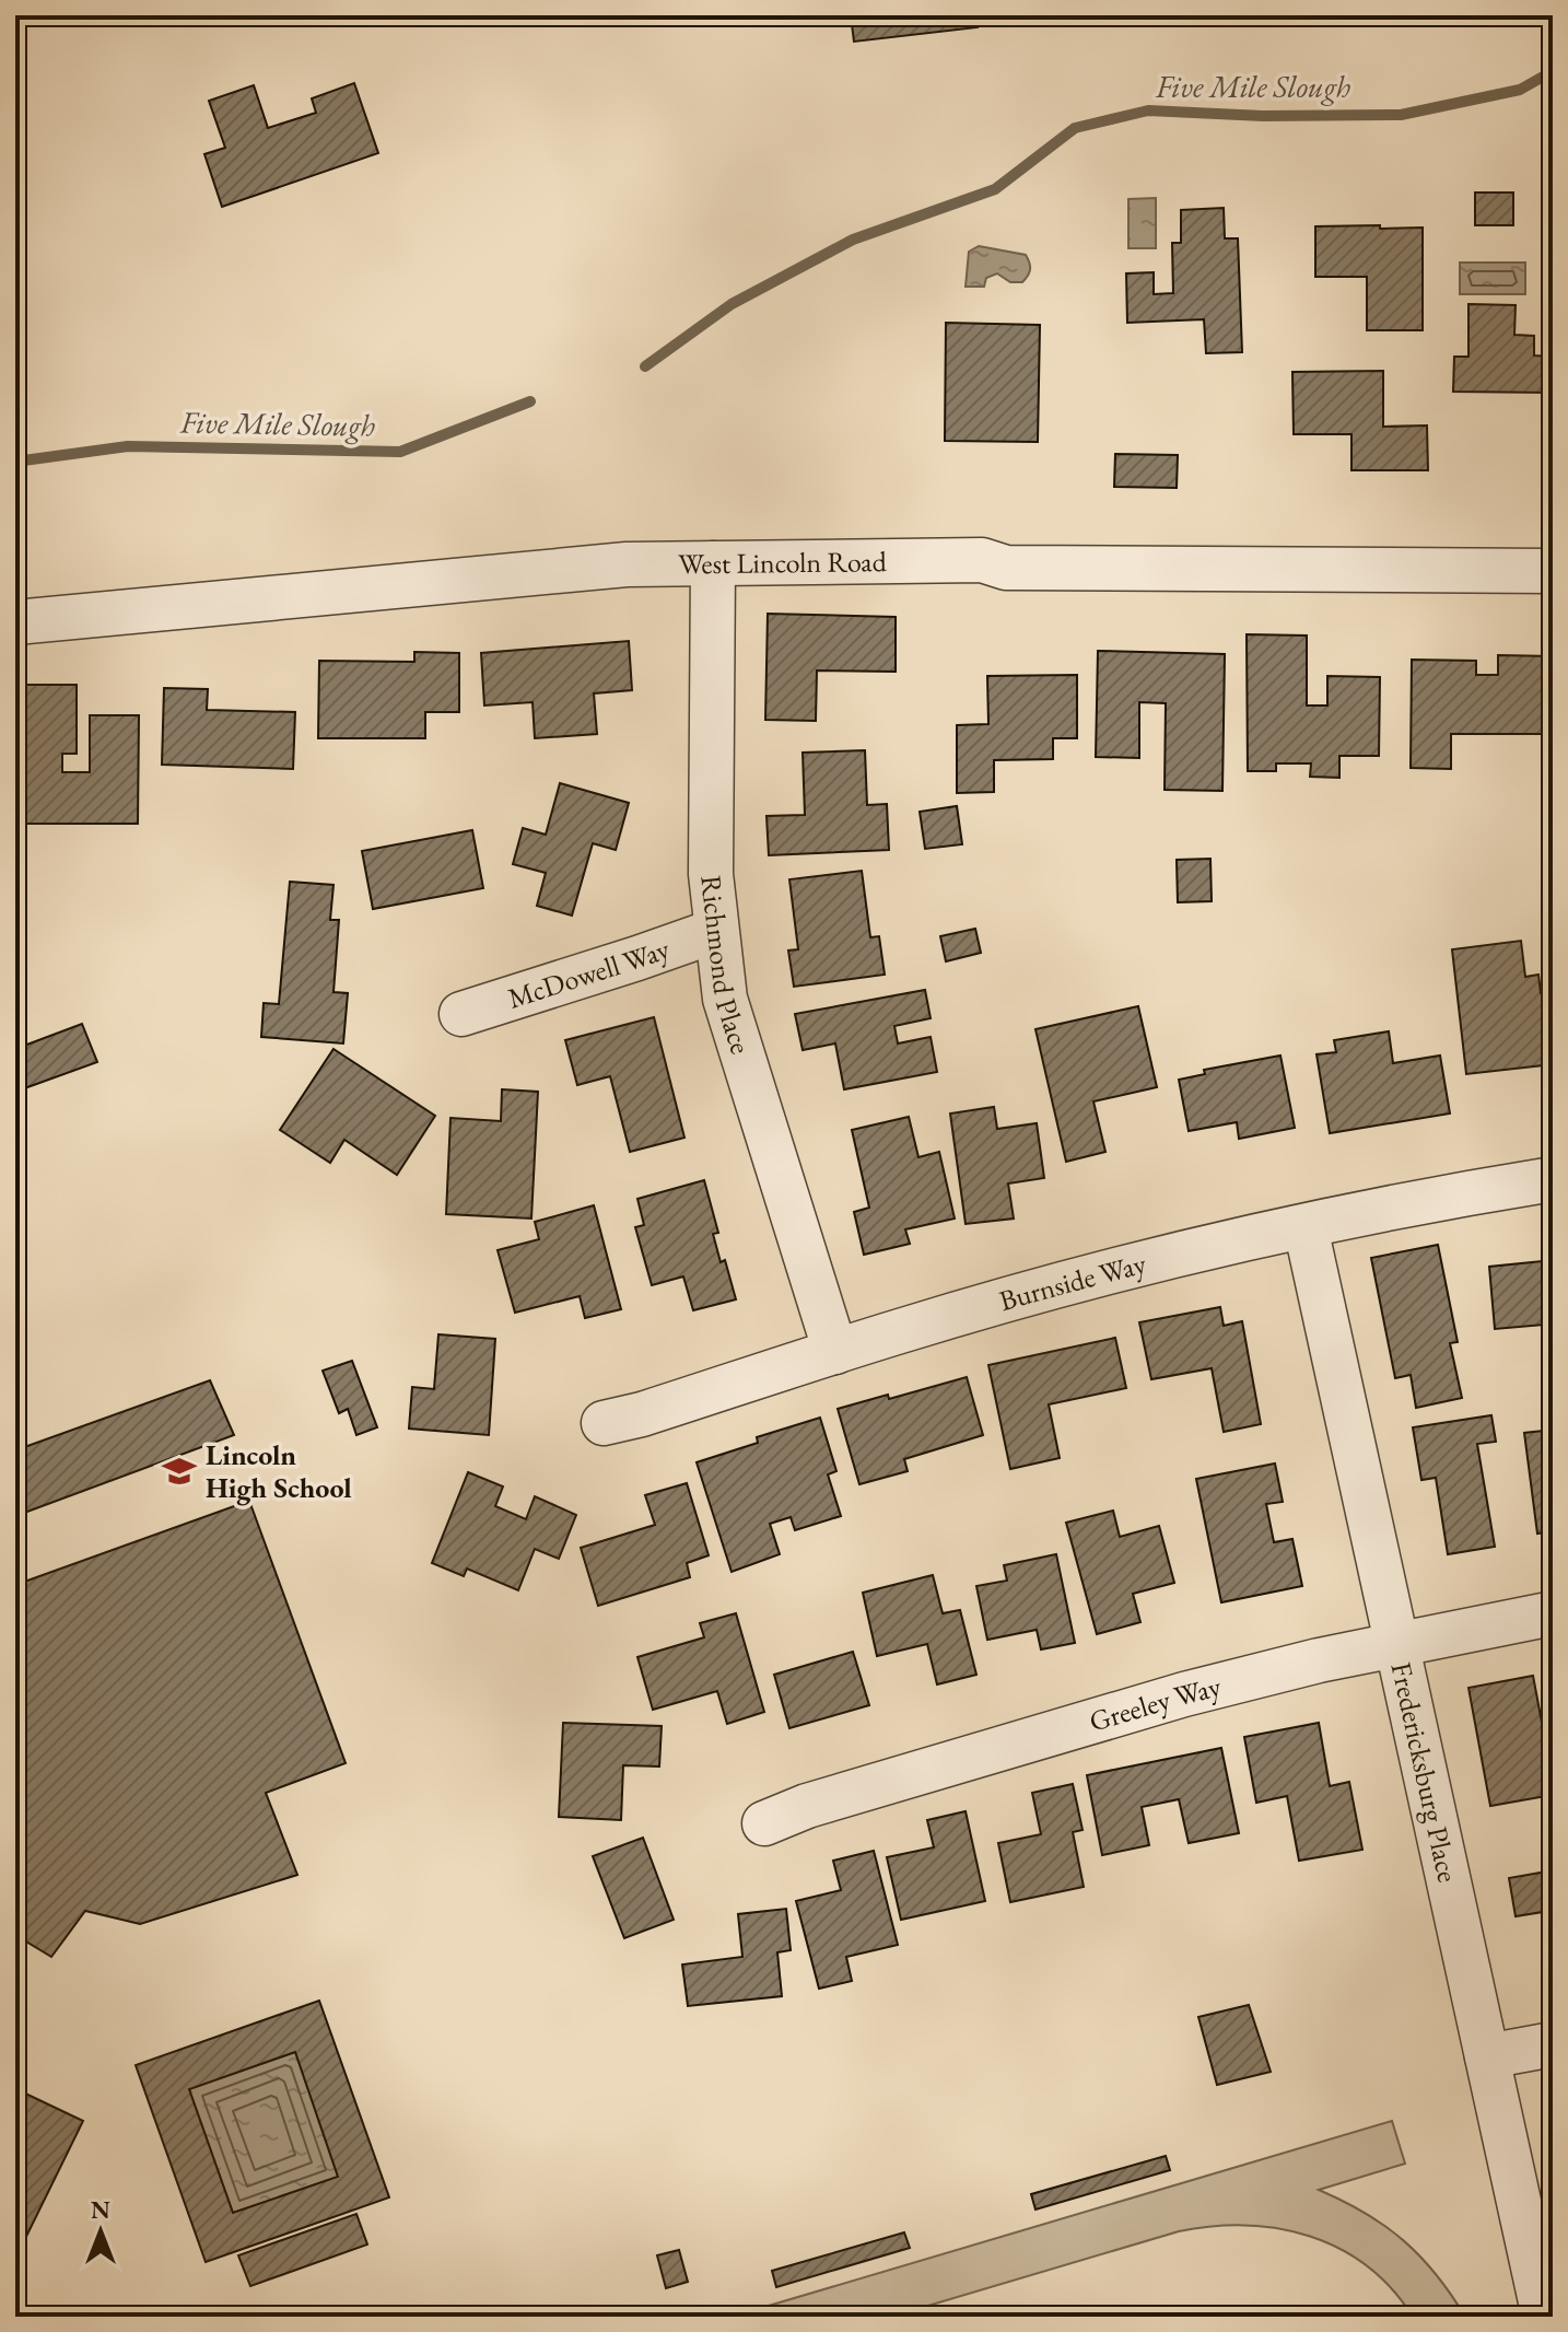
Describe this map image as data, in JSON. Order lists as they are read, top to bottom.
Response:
{
  "streets": {
    "street": [
      "West Lincoln Road",
      "Richmond Place",
      "McDowell Way",
      "Burnside Way",
      "Greeley Way",
      "Fredericksburg Place"
    ]
  },
  "crossings": [
    ["West Lincoln Road", "Richmond Place"],
    ["Richmond Place", "McDowell Way"],
    ["Richmond Place", "Burnside Way"],
    ["Burnside Way", "Fredericksburg Place"],
    ["Greeley Way", "Fredericksburg Place"]
  ],
  "water": ["Five Mile Slough"],
  "places": {
    "school or university": ["Lincoln High School"]
  },
  "north": "top"
}
